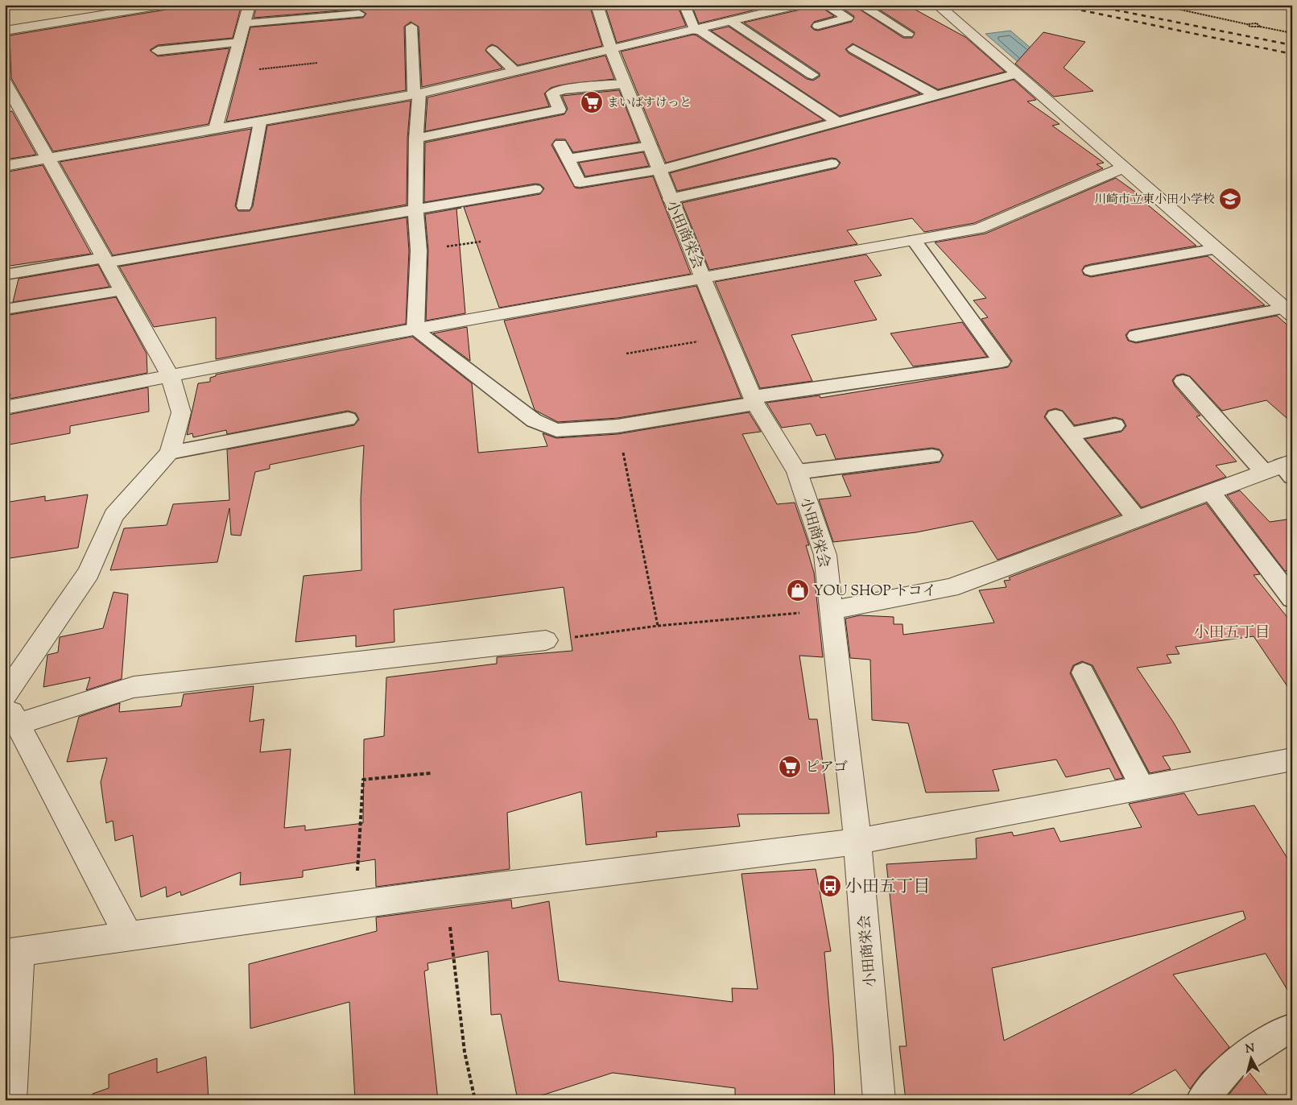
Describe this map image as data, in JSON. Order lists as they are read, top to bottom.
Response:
{
  "streets": {
    "street": ["小田商栄会"]
  },
  "districts": ["小田五丁目"],
  "places": {
    "supermarket": ["まいばすけっと", "ピアゴ"],
    "school or university": ["川崎市立東小田小学校"],
    "shop": ["YOU SHOP トコイ"],
    "bus stop": ["小田五丁目"]
  },
  "north": "top"
}
